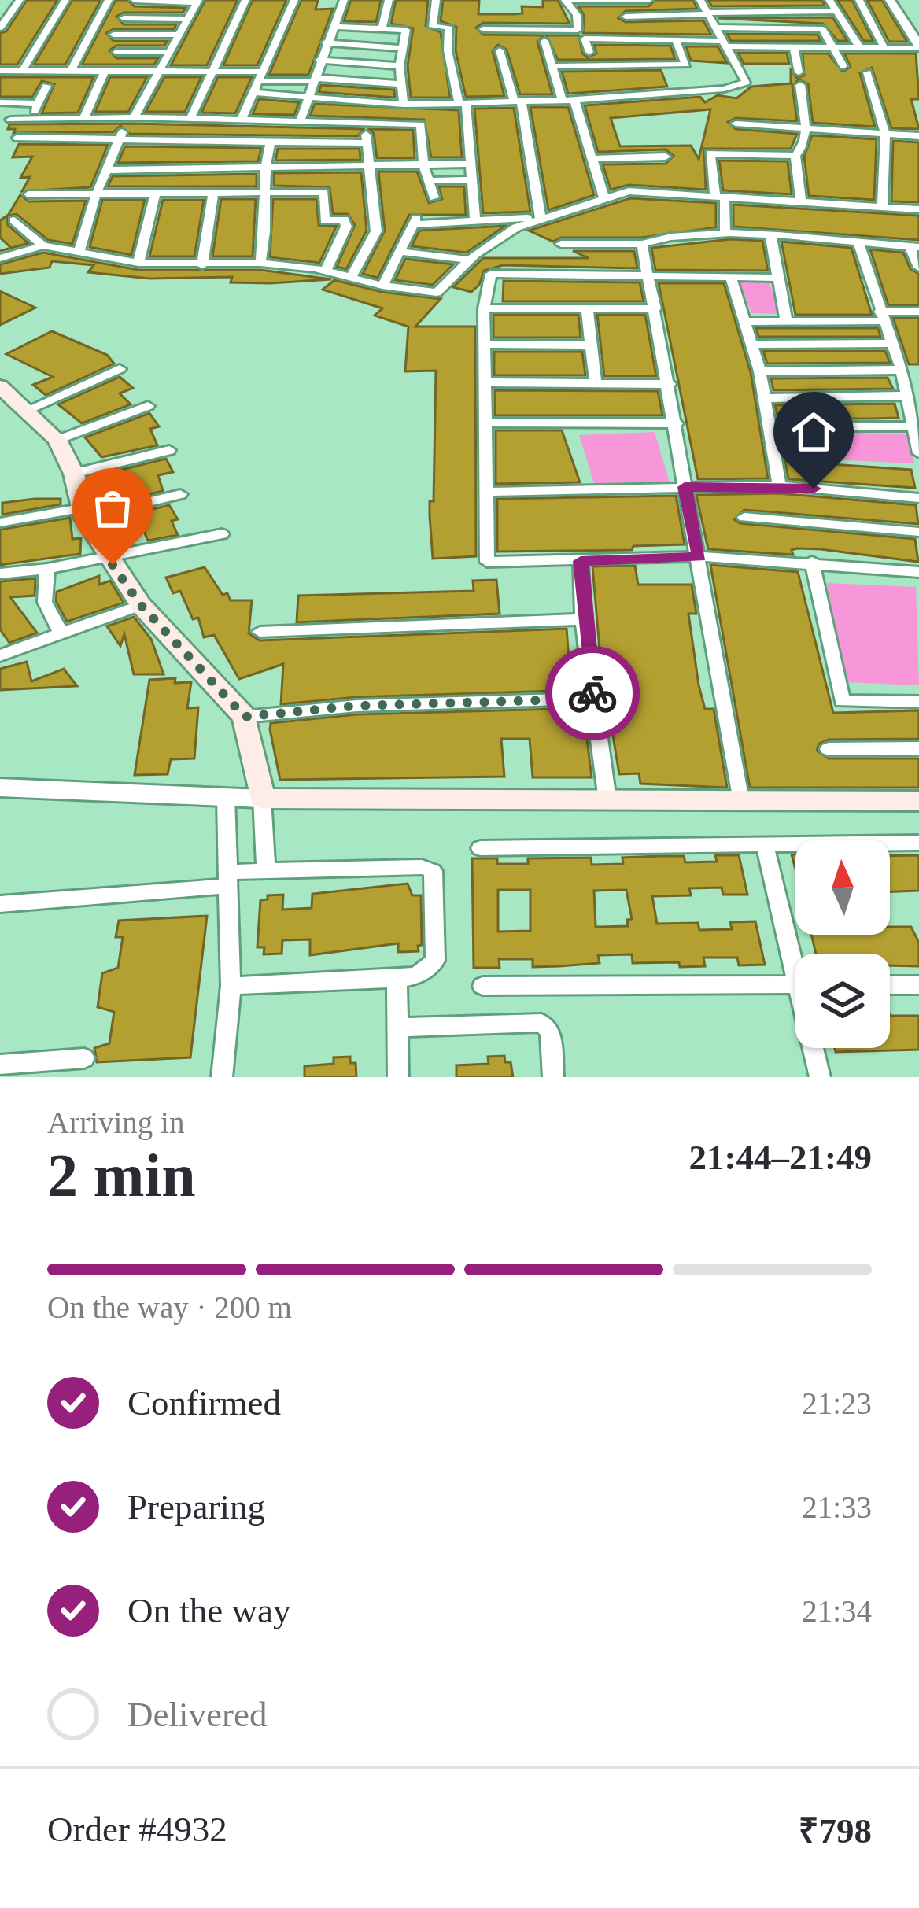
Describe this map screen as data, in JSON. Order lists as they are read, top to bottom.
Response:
{
  "north": "top",
  "page": {
    "heading": ["2 min", "Arriving in", "21:44–21:49"],
    "panel": ["Order #4932", "₹798"],
    "bar": "On the way · 200 m",
    "list": [
      ["Confirmed", "21:23"],
      ["Preparing", "21:33"],
      ["On the way", "21:34"],
      "Delivered"
    ]
  }
}
